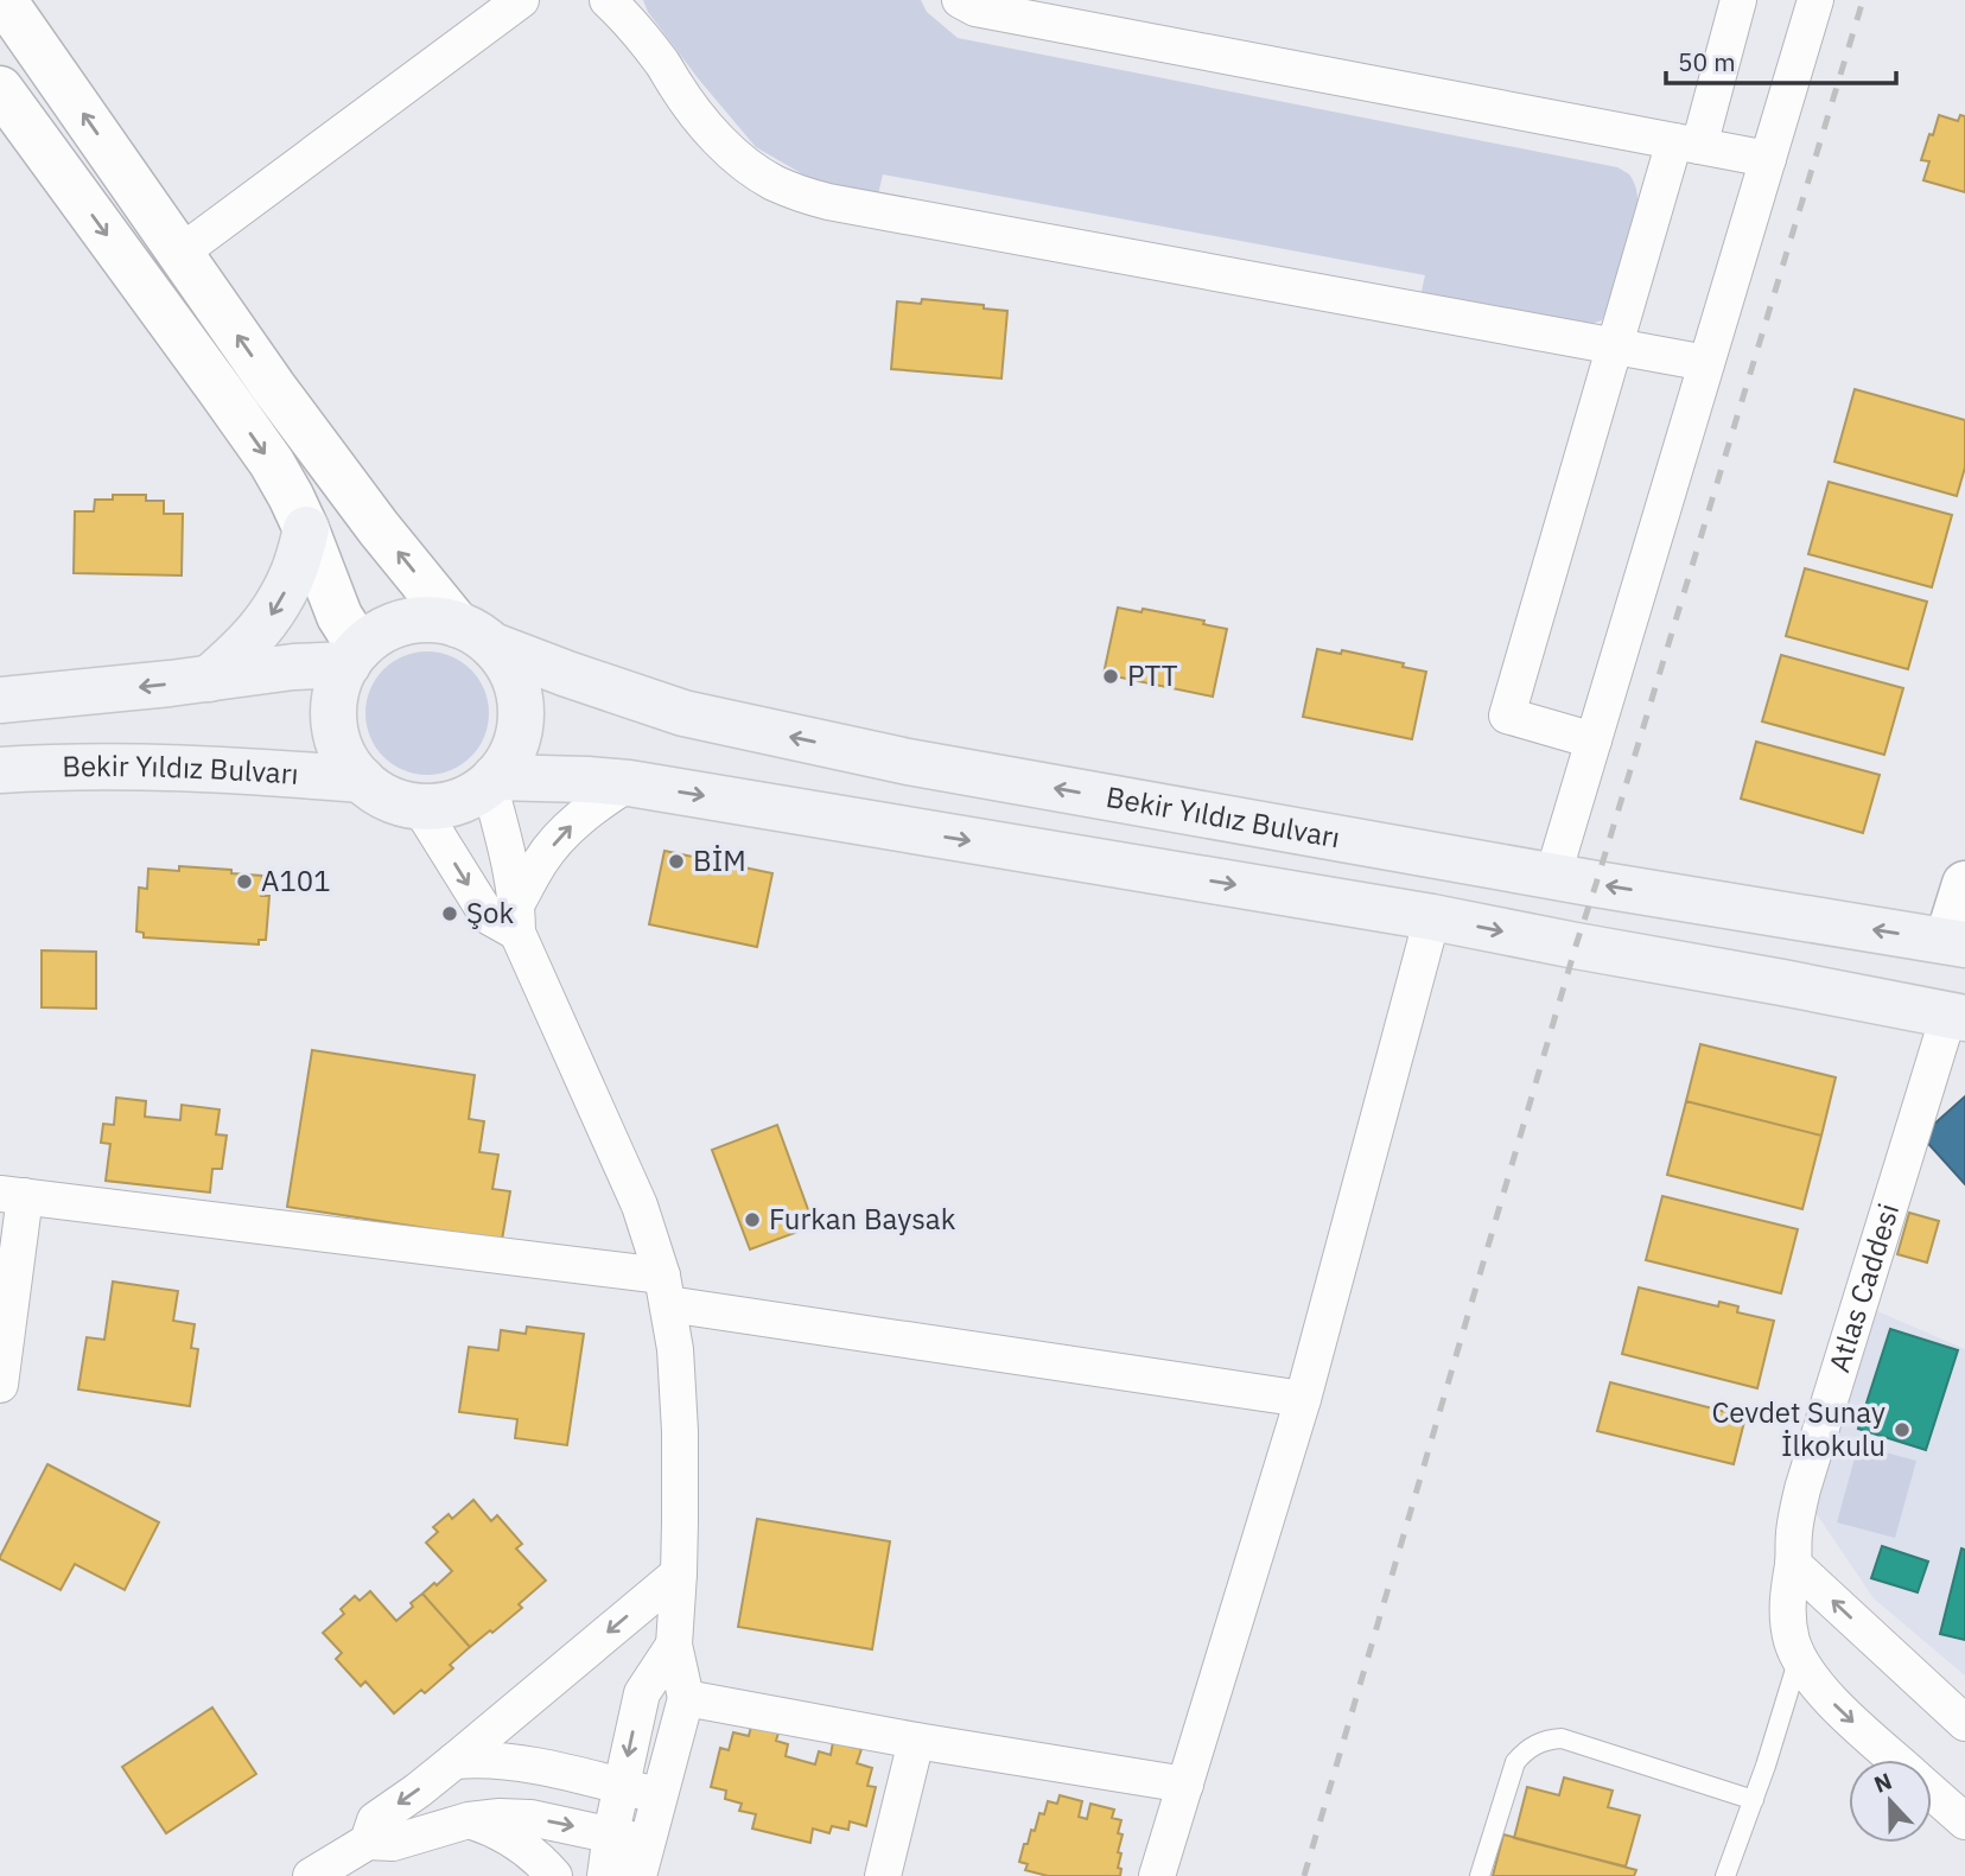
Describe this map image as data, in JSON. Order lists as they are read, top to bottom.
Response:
{
  "streets": {
    "main road": ["Bekir Yıldız Bulvarı"],
    "street": ["Atlas Caddesi"]
  },
  "places": [
    "PTT",
    "BİM",
    "A101",
    "Şok",
    "Furkan Baysak",
    "Cevdet Sunay İlkokulu"
  ],
  "scale_bar": "50 m",
  "north": "top"
}
